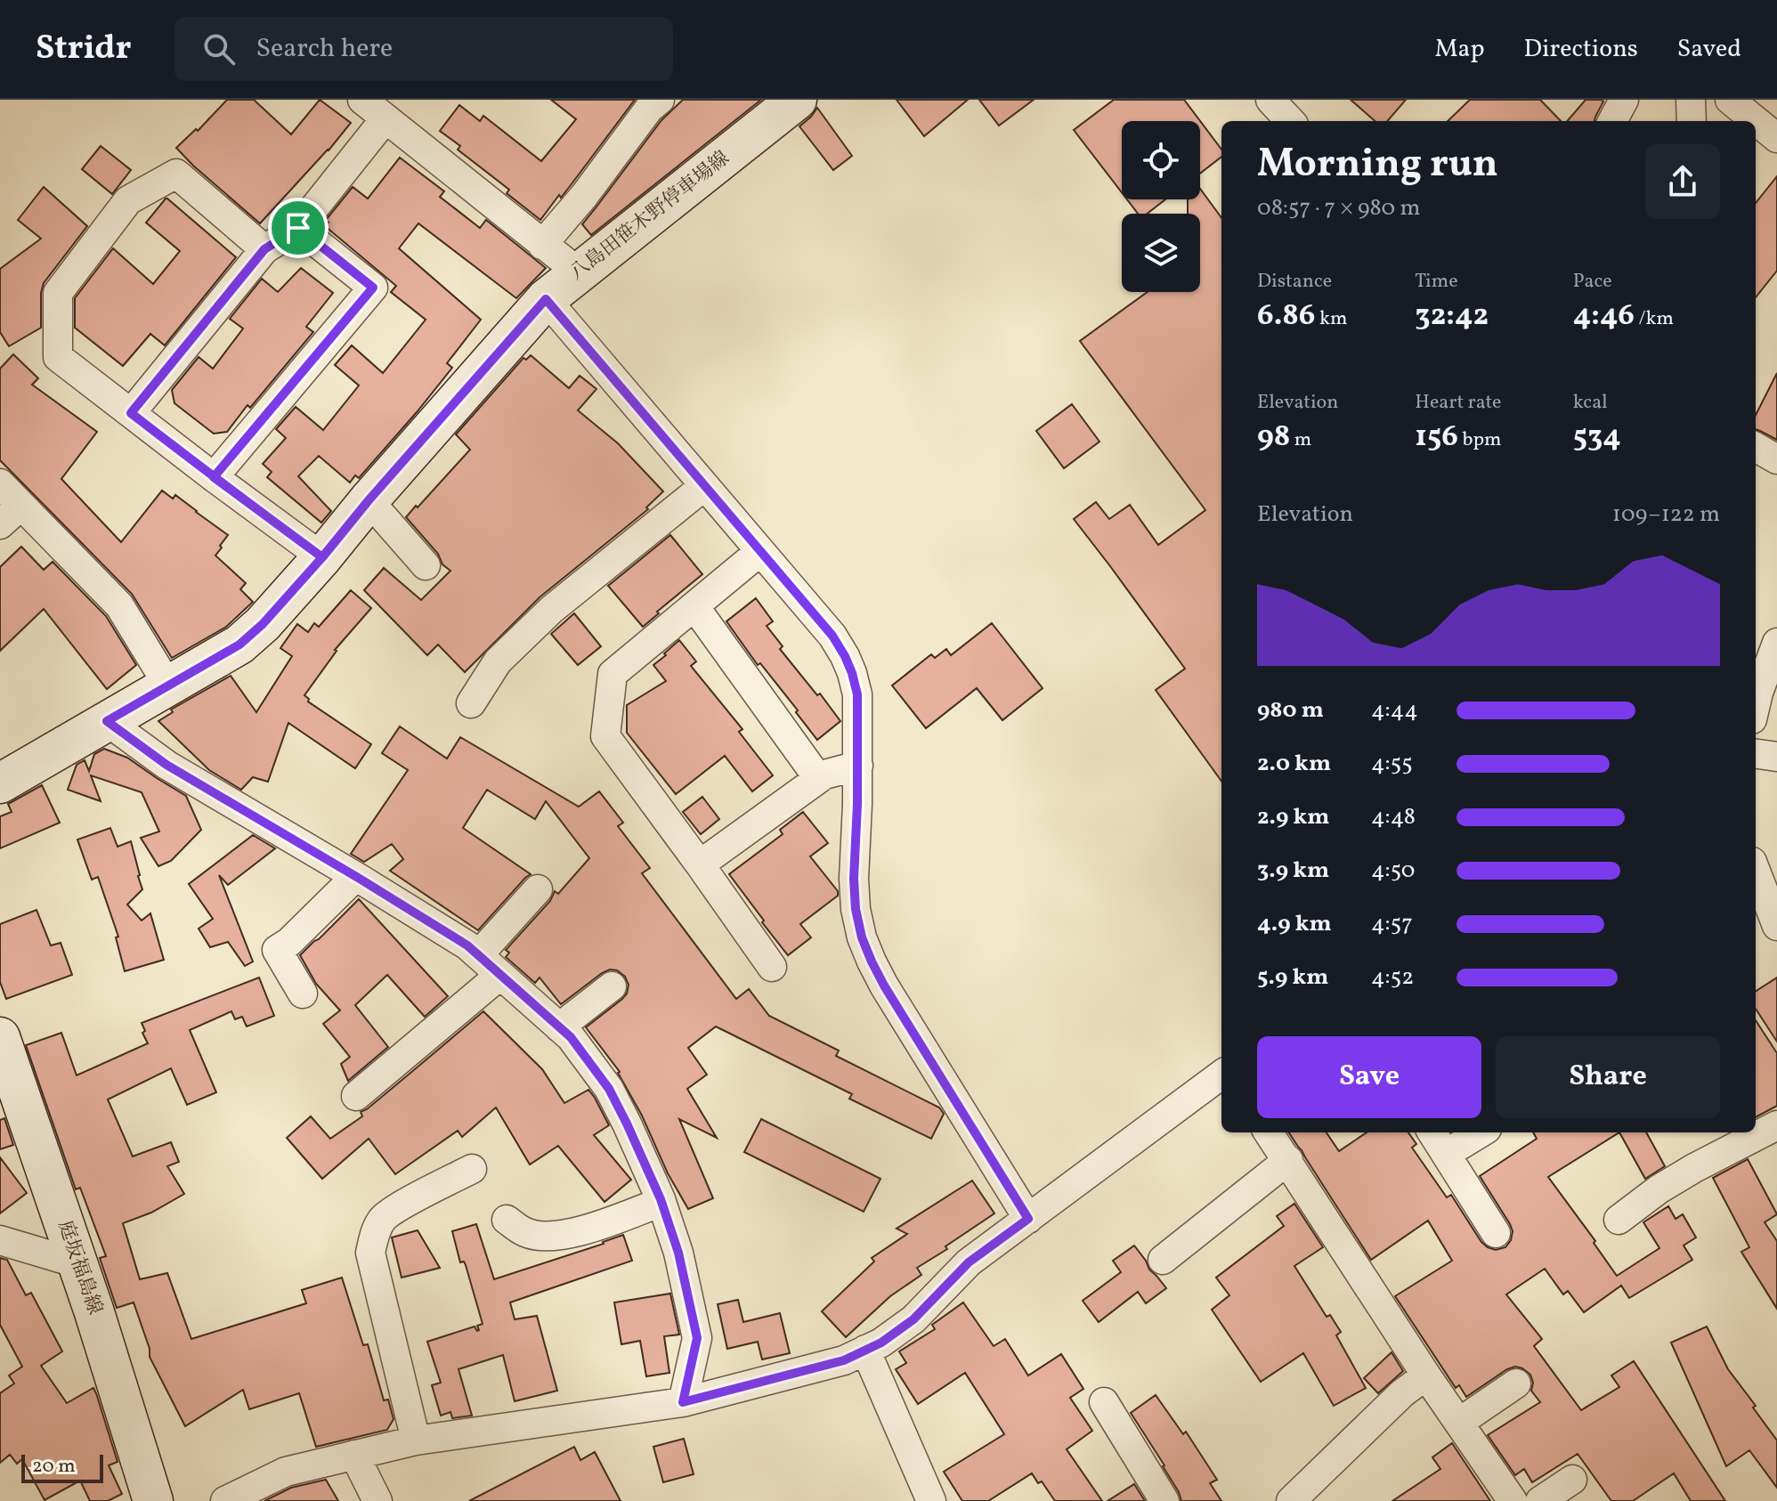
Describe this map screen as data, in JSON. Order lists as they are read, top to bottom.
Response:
{
  "streets": {
    "main road": ["八島田笹木野停車場線", "庭坂福島線"]
  },
  "scale_bar": "20 m",
  "page": {
    "header": "Stridr",
    "search": "Search here",
    "nav": ["Map", "Directions", "Saved"],
    "heading": ["Morning run", "08:57 · 7 × 980 m"],
    "stats": [
      ["Distance", "6.86 km"],
      ["Time", "32:42"],
      ["Pace", "4:46 /km"],
      ["Elevation", "98 m"],
      ["Heart rate", "156 bpm"],
      ["kcal", "534"]
    ],
    "chart": ["Elevation", "109–122 m"],
    "list": [
      {
        "name": "980 m",
        "note": "4:44"
      },
      {
        "name": "2.0 km",
        "note": "4:55"
      },
      {
        "name": "2.9 km",
        "note": "4:48"
      },
      {
        "name": "3.9 km",
        "note": "4:50"
      },
      {
        "name": "4.9 km",
        "note": "4:57"
      },
      {
        "name": "5.9 km",
        "note": "4:52"
      }
    ],
    "buttons": ["Save", "Share"],
    "scale": "20 m"
  }
}
